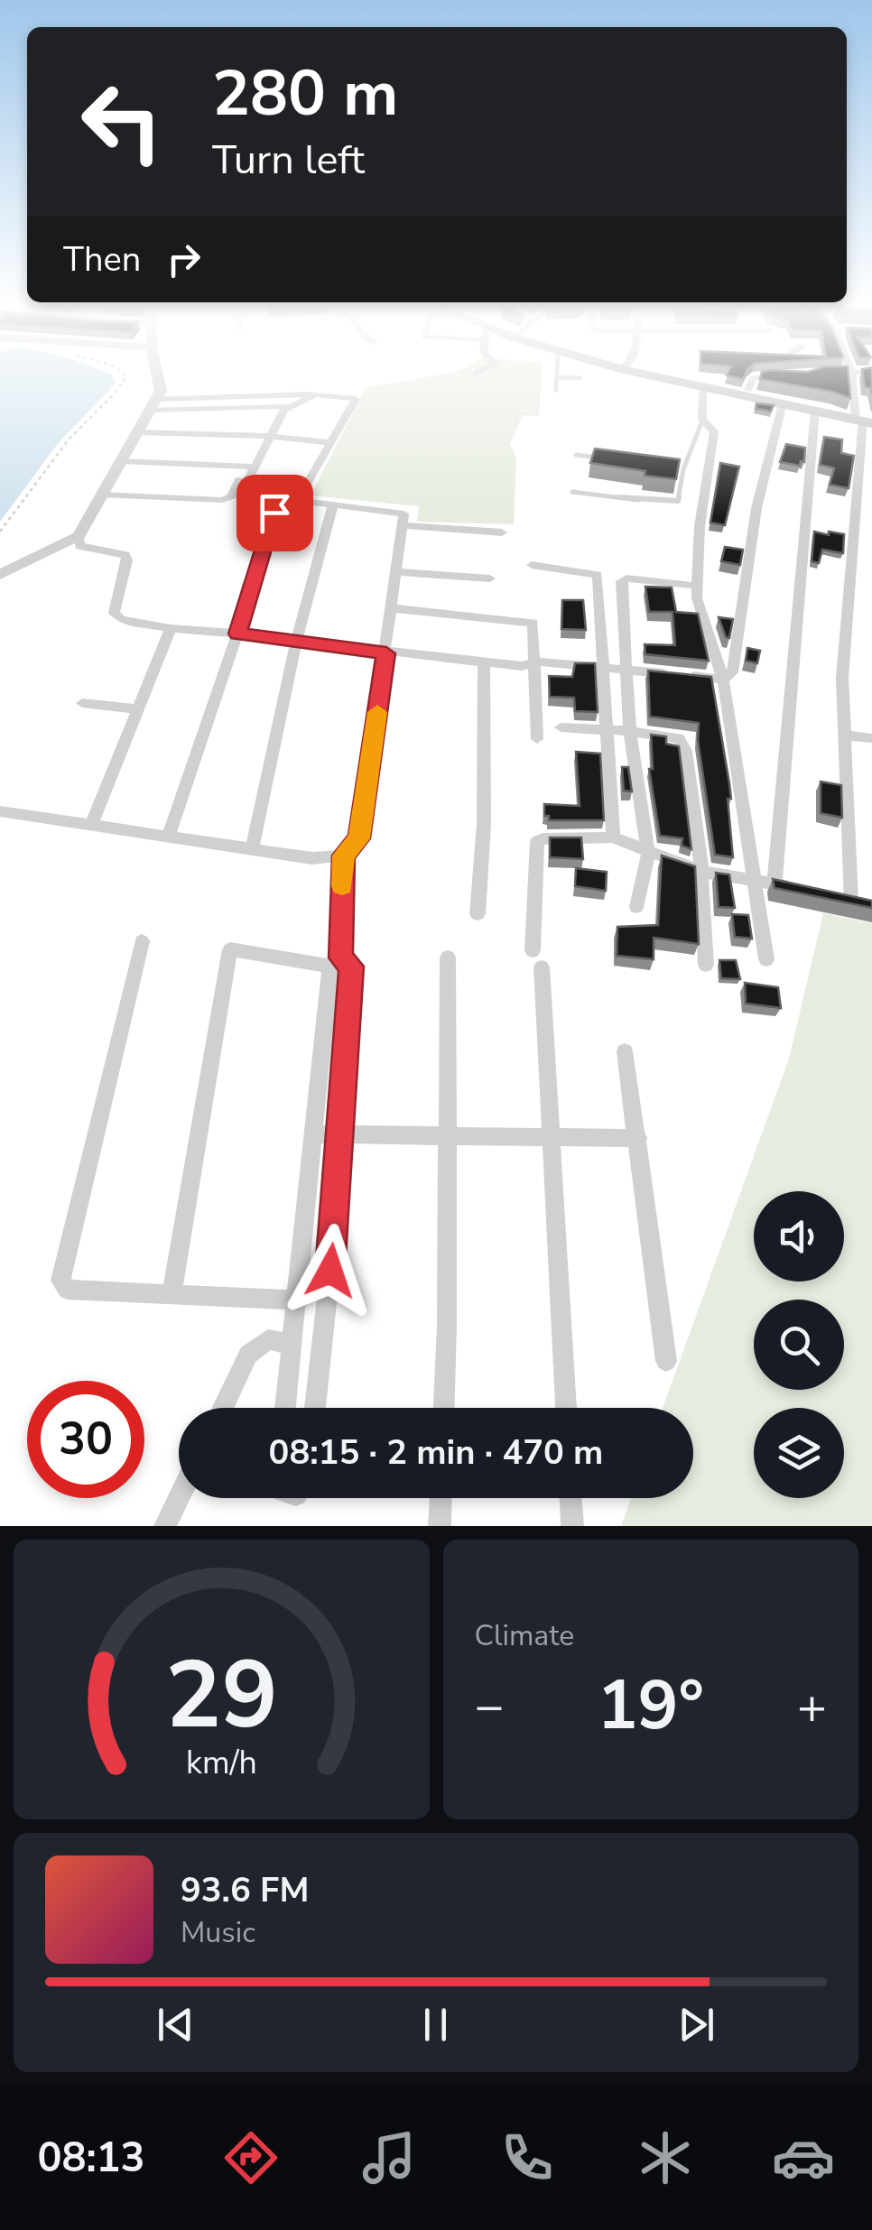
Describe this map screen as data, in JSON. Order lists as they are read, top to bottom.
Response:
{
  "page": {
    "turn": ["280 m", "Turn left"],
    "then": "Then",
    "limit": "30",
    "trip": "08:15 · 2 min · 470 m",
    "tile": "Climate",
    "heat": ["−", "19°", "+"],
    "song": ["93.6 FM", "Music"],
    "tabs": "08:13",
    "gauge": ["29", "km/h"]
  }
}
